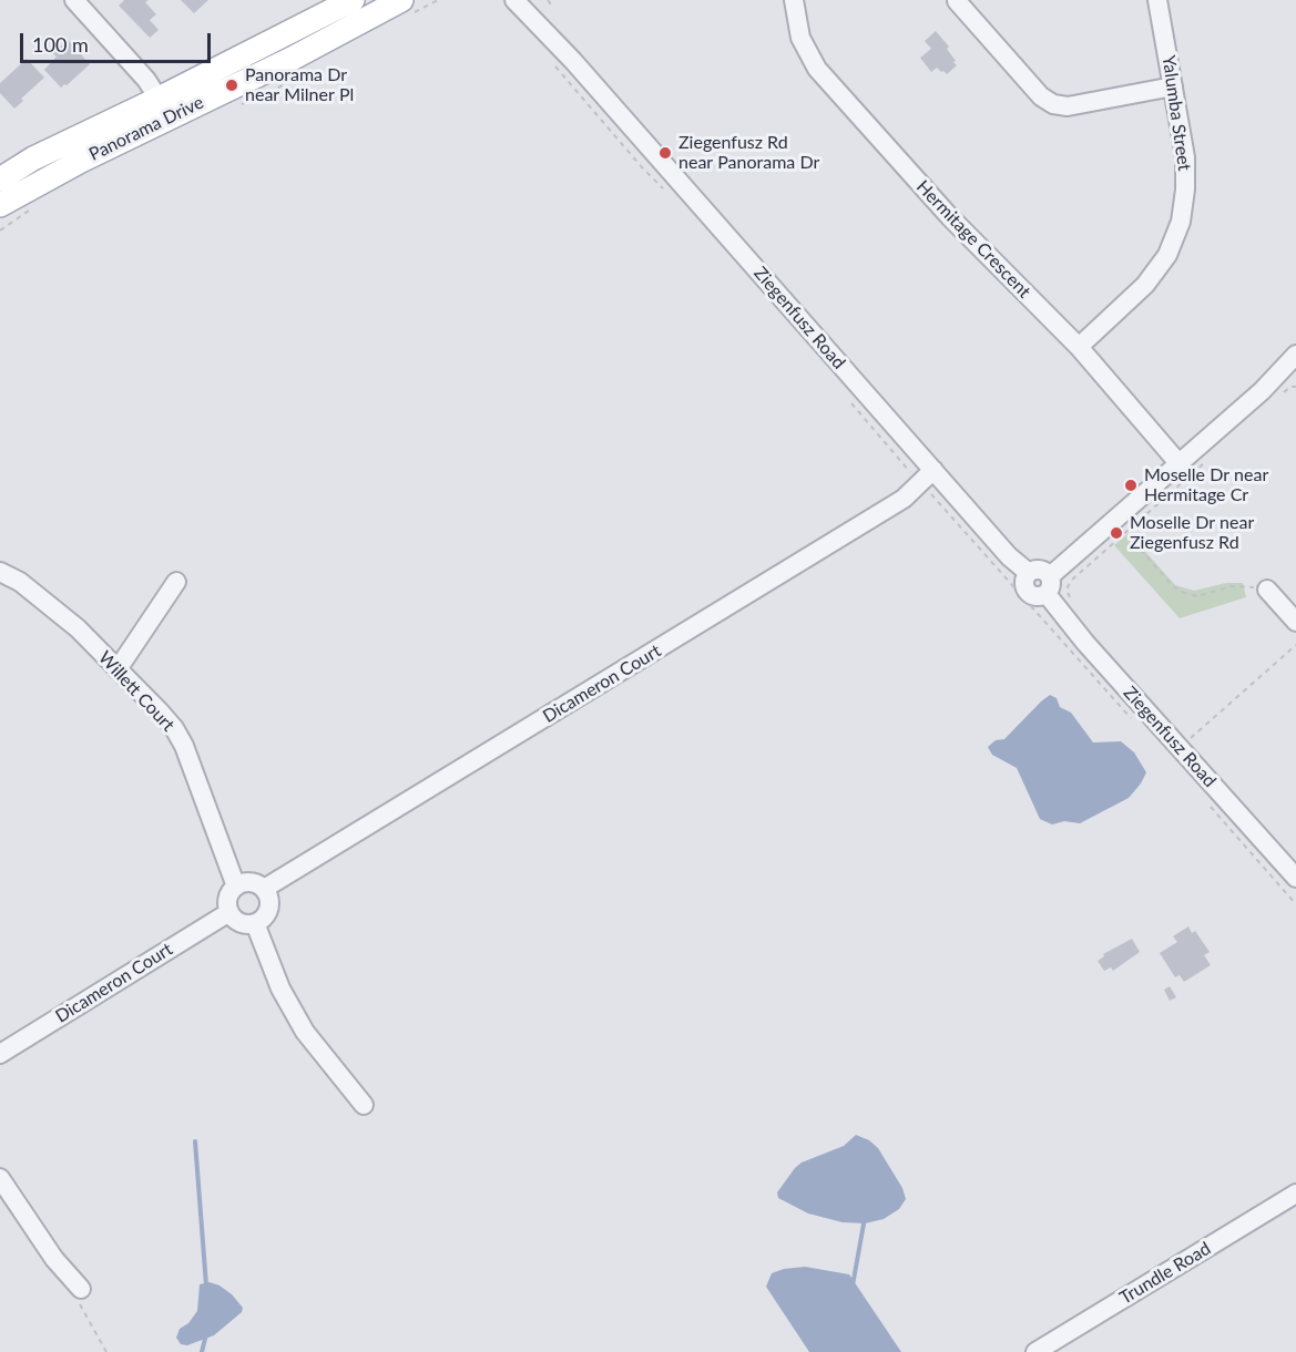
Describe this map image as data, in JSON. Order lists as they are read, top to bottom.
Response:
{
  "streets": {
    "main road": ["Panorama Drive"],
    "street": [
      "Yalumba Street",
      "Hermitage Crescent",
      "Ziegenfusz Road",
      "Dicameron Court",
      "Willett Court",
      "Trundle Road"
    ]
  },
  "crossings": [
    ["Yalumba Street", "Hermitage Crescent"],
    ["Ziegenfusz Road", "Dicameron Court"],
    ["Dicameron Court", "Willett Court"]
  ],
  "places": [
    "Panorama Dr near Milner Pl",
    "Ziegenfusz Rd near Panorama Dr",
    "Moselle Dr near Hermitage Cr",
    "Moselle Dr near Ziegenfusz Rd"
  ],
  "scale_bar": "100 m"
}
